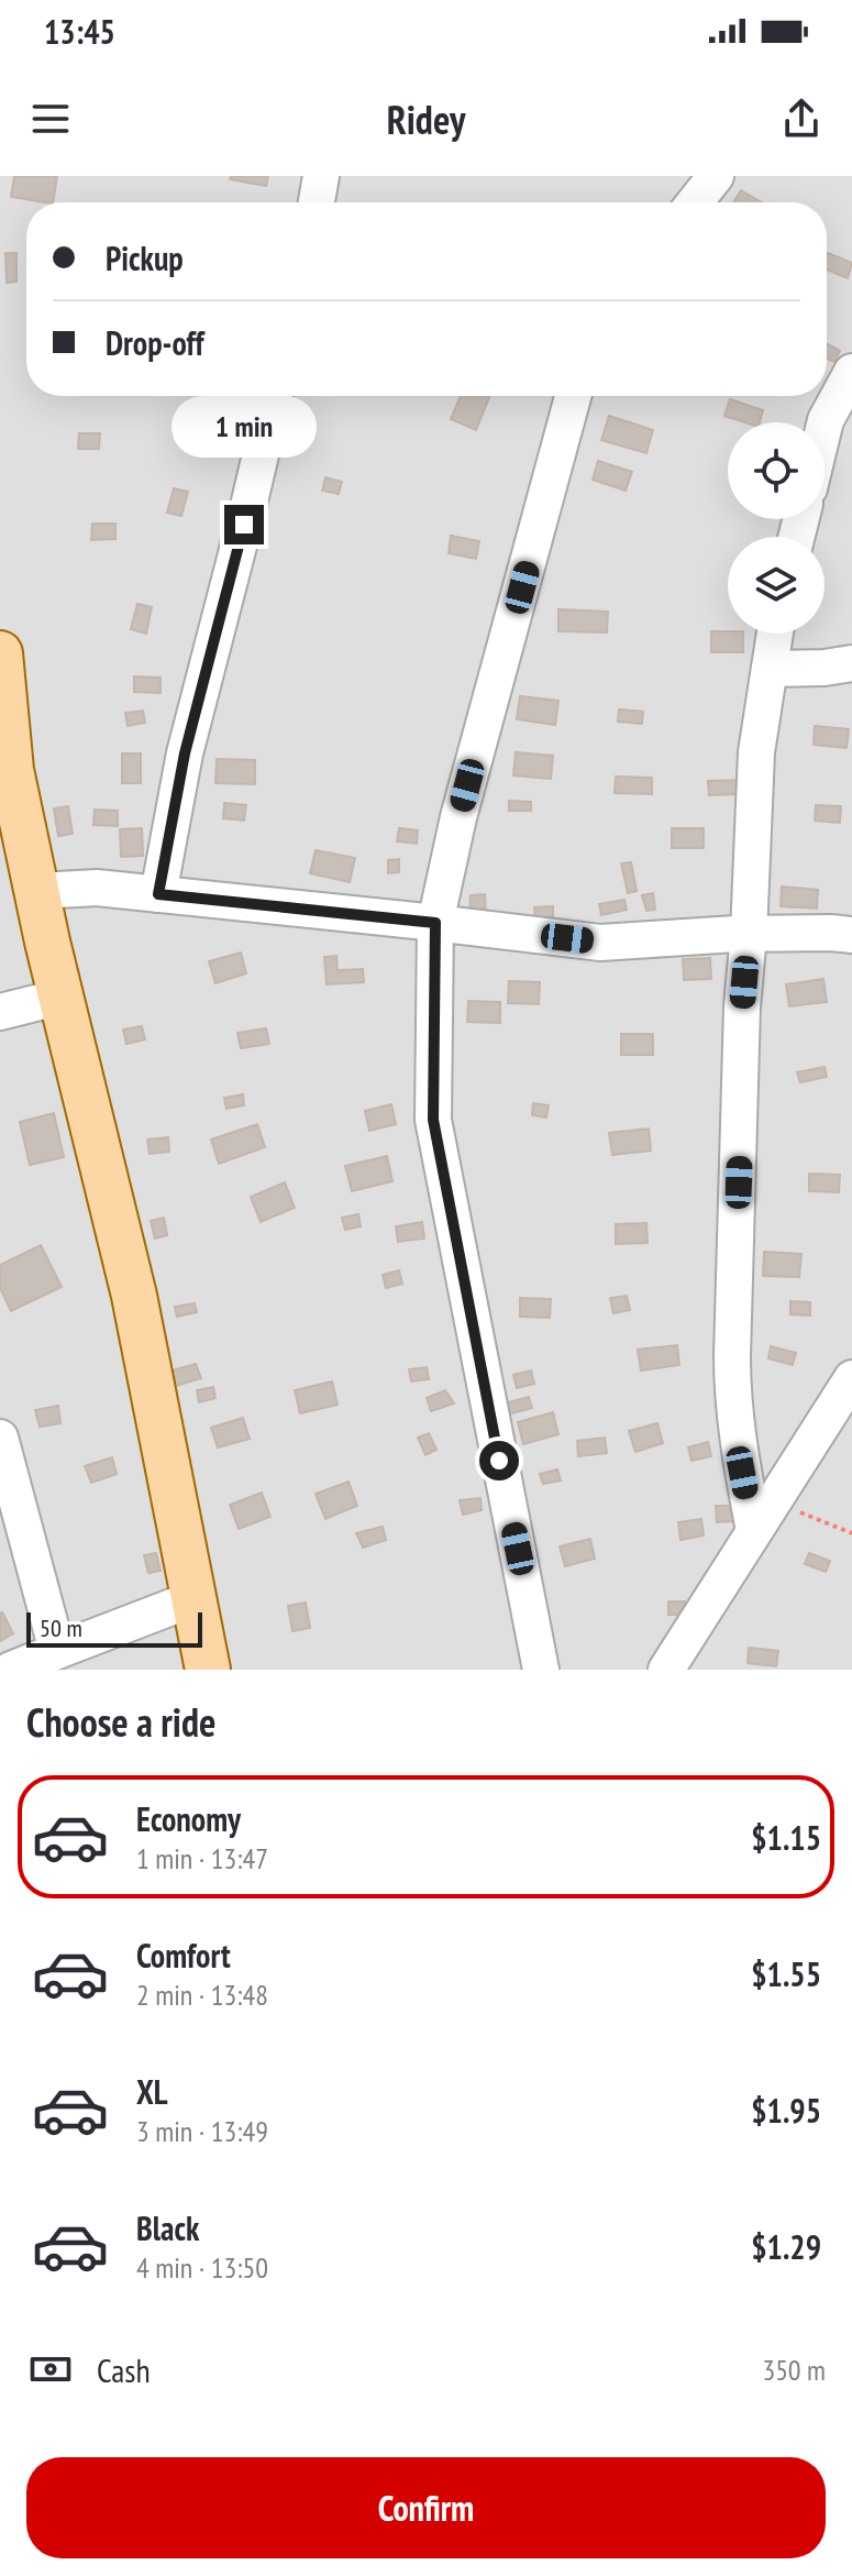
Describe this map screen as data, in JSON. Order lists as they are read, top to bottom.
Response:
{
  "scale_bar": "50 m",
  "page": {
    "status": "13:45",
    "header": "Ridey",
    "banner": ["Pickup", "Drop-off"],
    "bubble": "1 min",
    "scale": "50 m",
    "heading": "Choose a ride",
    "list": [
      {
        "name": "Economy",
        "note": "1 min · 13:47",
        "value": "$1.15"
      },
      {
        "name": "Comfort",
        "note": "2 min · 13:48",
        "value": "$1.55"
      },
      {
        "name": "XL",
        "note": "3 min · 13:49",
        "value": "$1.95"
      },
      {
        "name": "Black",
        "note": "4 min · 13:50",
        "value": "$1.29"
      }
    ],
    "pay": ["Cash", "350 m"],
    "buttons": "Confirm"
  }
}
